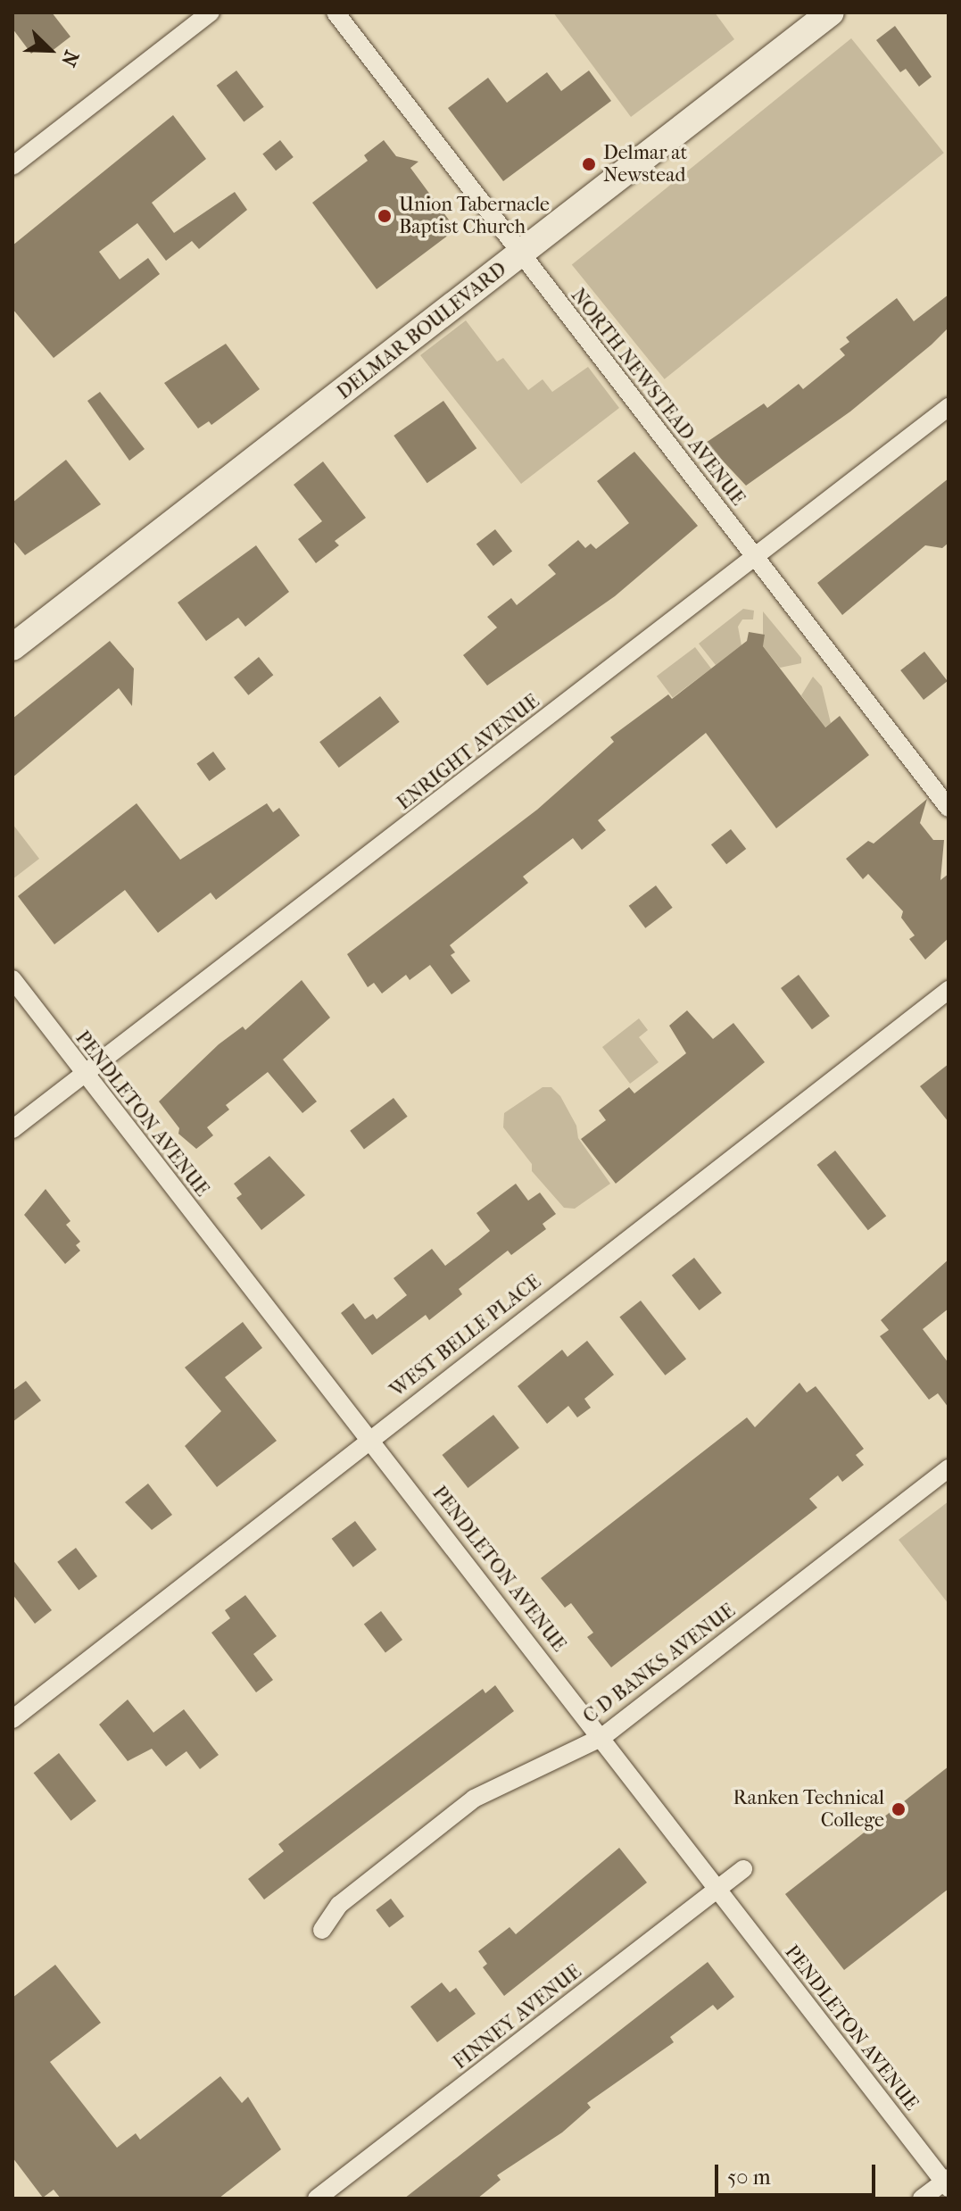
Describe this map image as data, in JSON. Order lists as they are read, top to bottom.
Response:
{
  "streets": {
    "main road": ["DELMAR BOULEVARD"],
    "street": [
      "NORTH NEWSTEAD AVENUE",
      "ENRIGHT AVENUE",
      "PENDLETON AVENUE",
      "WEST BELLE PLACE",
      "C D BANKS AVENUE",
      "FINNEY AVENUE"
    ]
  },
  "crossings": [
    ["DELMAR BOULEVARD", "NORTH NEWSTEAD AVENUE"],
    ["NORTH NEWSTEAD AVENUE", "ENRIGHT AVENUE"],
    ["ENRIGHT AVENUE", "PENDLETON AVENUE"],
    ["PENDLETON AVENUE", "WEST BELLE PLACE"],
    ["PENDLETON AVENUE", "C D BANKS AVENUE"],
    ["PENDLETON AVENUE", "FINNEY AVENUE"]
  ],
  "places": ["Delmar at Newstead", "Union Tabernacle Baptist Church", "Ranken Technical College"],
  "scale_bar": "50 m",
  "north": "bottom right"
}
